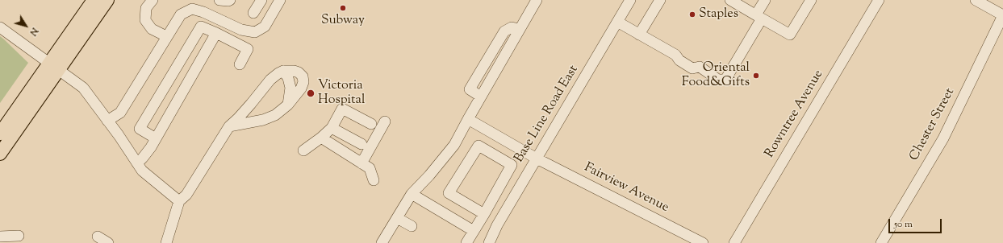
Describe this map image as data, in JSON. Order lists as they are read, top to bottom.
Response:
{
  "streets": {
    "street": [
      "Base Line Road East",
      "Rowntree Avenue",
      "Chester Street",
      "Fairview Avenue"
    ]
  },
  "crossings": [
    ["Base Line Road East", "Fairview Avenue"]
  ],
  "places": [
    "Subway",
    "Staples",
    "Oriental Food&Gifts",
    "Victoria Hospital"
  ],
  "scale_bar": "50 m",
  "north": "bottom right"
}
